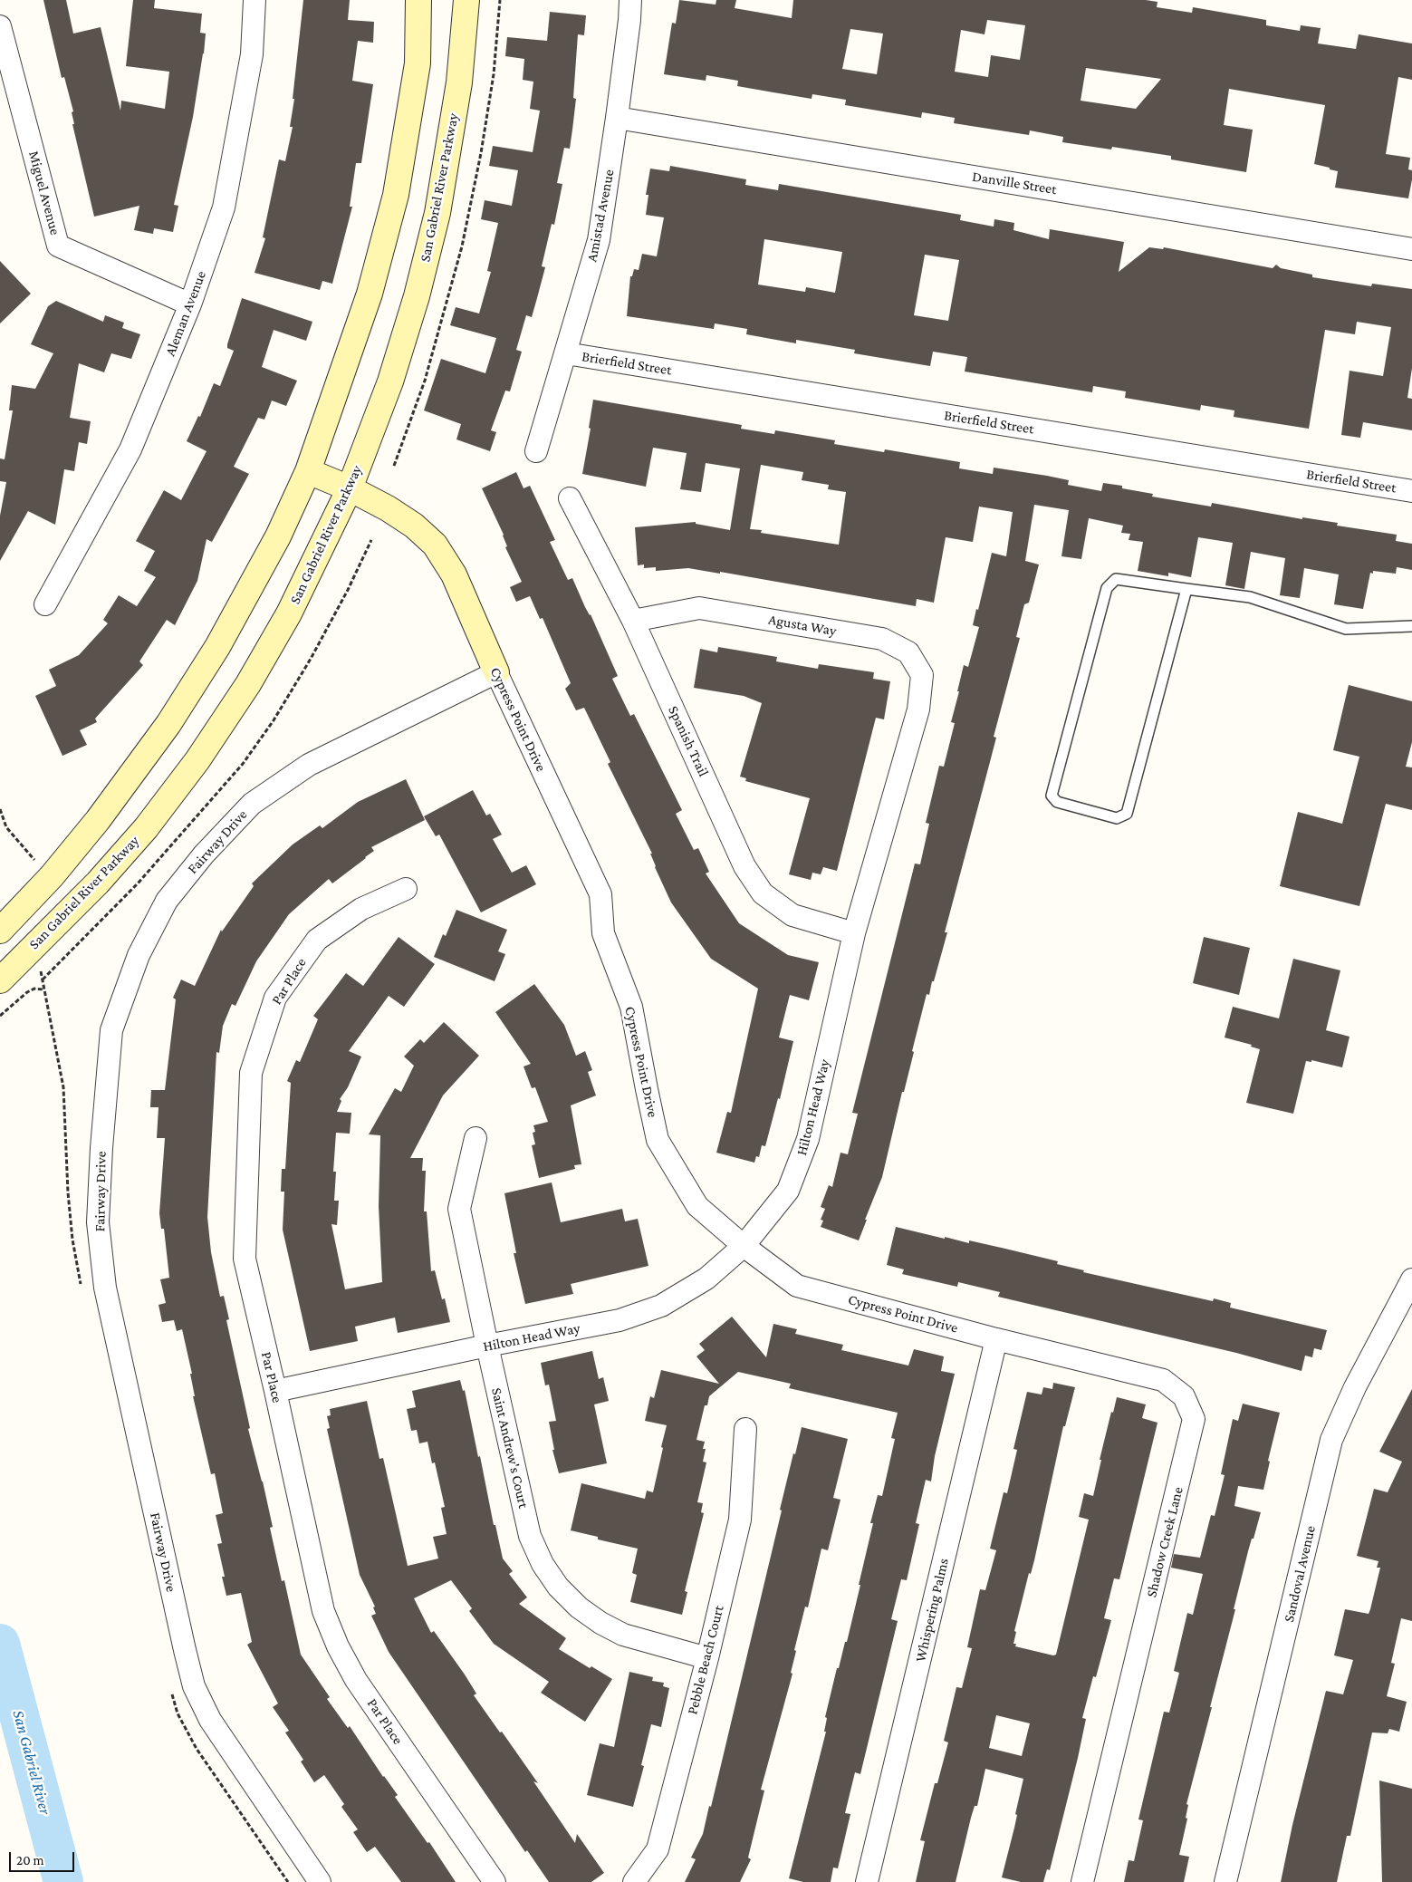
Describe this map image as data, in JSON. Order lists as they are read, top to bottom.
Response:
{
  "streets": {
    "main road": ["San Gabriel River Parkway", "Cypress Point Drive"],
    "street": [
      "Danville Street",
      "Miguel Avenue",
      "Amistad Avenue",
      "Aleman Avenue",
      "Brierfield Street",
      "Agusta Way",
      "Spanish Trail",
      "Fairway Drive",
      "Par Place",
      "Hilton Head Way",
      "Saint Andrew's Court",
      "Shadow Creek Lane",
      "Sandoval Avenue",
      "Whispering Palms",
      "Pebble Beach Court"
    ]
  },
  "crossings": [
    ["Danville Street", "Amistad Avenue"],
    ["San Gabriel River Parkway", "Cypress Point Drive"],
    ["Miguel Avenue", "Aleman Avenue"],
    ["Amistad Avenue", "Brierfield Street"],
    ["Agusta Way", "Spanish Trail"],
    ["Agusta Way", "Hilton Head Way"],
    ["Cypress Point Drive", "Fairway Drive"],
    ["Cypress Point Drive", "Hilton Head Way"],
    ["Cypress Point Drive", "Shadow Creek Lane"],
    ["Cypress Point Drive", "Whispering Palms"],
    ["Spanish Trail", "Hilton Head Way"],
    ["Par Place", "Hilton Head Way"],
    ["Hilton Head Way", "Saint Andrew's Court"],
    ["Saint Andrew's Court", "Pebble Beach Court"],
    ["Shadow Creek Lane", "Whispering Palms"]
  ],
  "water": ["San Gabriel River"],
  "scale_bar": "20 m"
}
